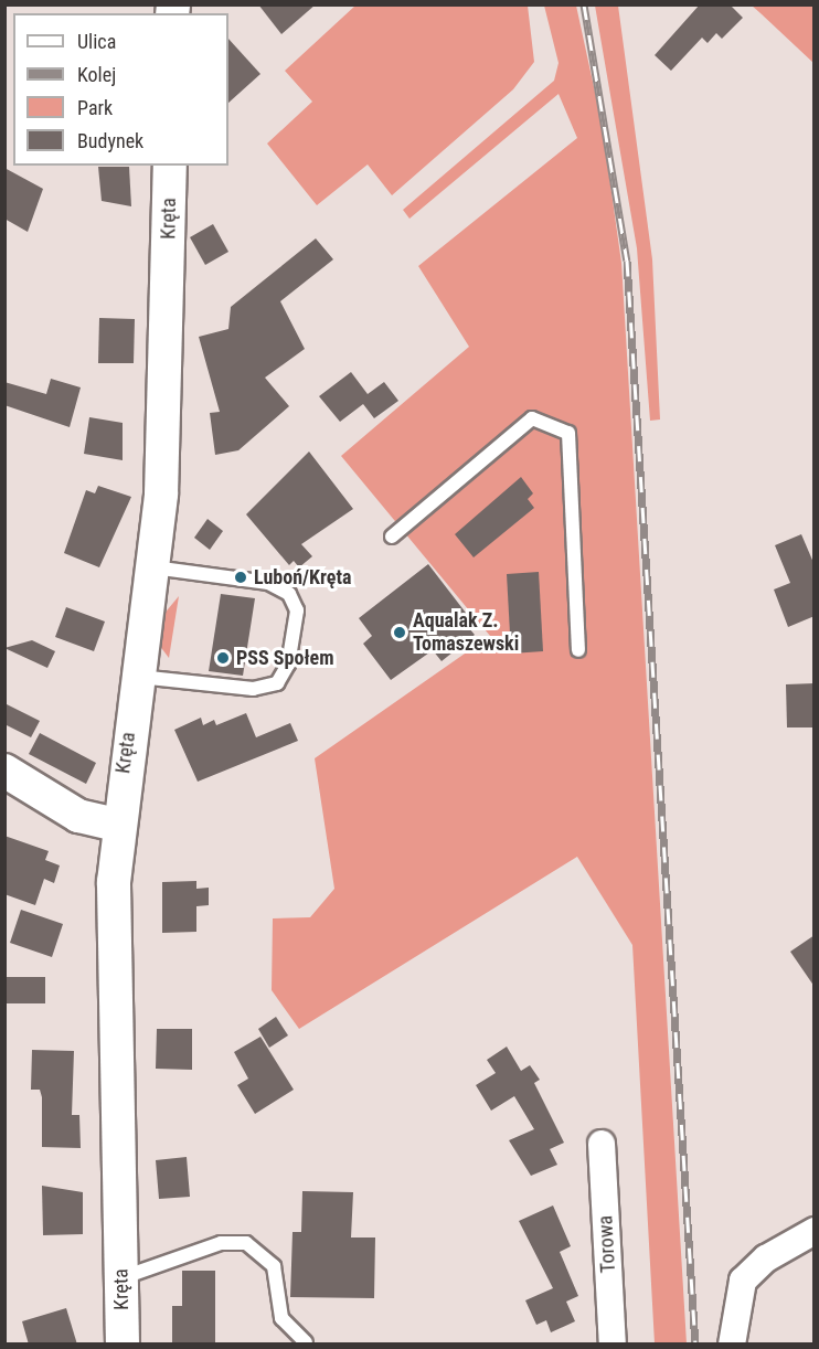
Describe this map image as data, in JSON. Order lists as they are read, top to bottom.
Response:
{
  "streets": {
    "street": ["Kręta", "Torowa"]
  },
  "places": ["Luboń/Kręta", "Aqualak Z. Tomaszewski", "PSS Społem"],
  "legend": [
    "Ulica",
    "Kolej",
    "Park",
    "Budynek"
  ]
}
